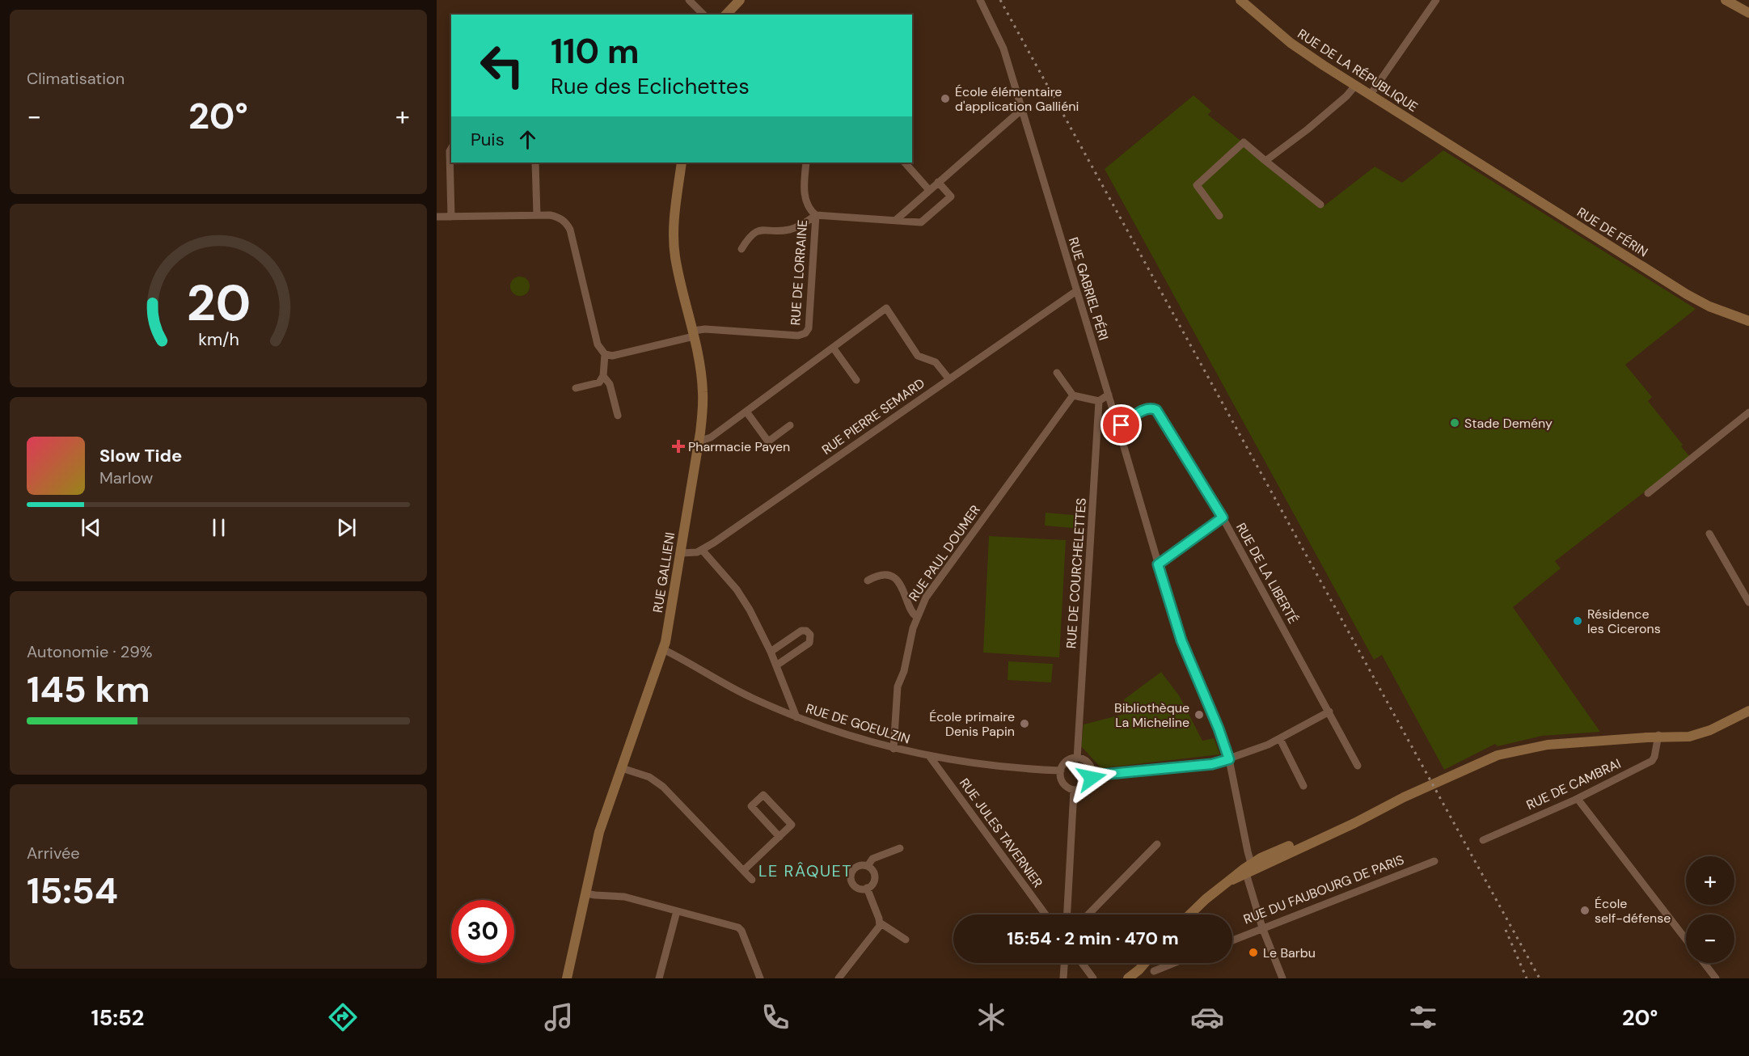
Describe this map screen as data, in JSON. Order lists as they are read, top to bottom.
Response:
{
  "streets": {
    "main road": [
      "RUE DE LA RÉPUBLIQUE",
      "RUE DE FÉRIN",
      "RUE GALLIENI",
      "RUE DE CAMBRAI"
    ],
    "street": [
      "RUE DE LORRAINE",
      "RUE GABRIEL PÉRI",
      "RUE PIERRE SEMARD",
      "RUE PAUL DOUMER",
      "RUE DE COURCHELETTES",
      "RUE DE LA LIBERTÉ",
      "RUE DE GOEULZIN",
      "RUE JULES TAVERNIER",
      "RUE DU FAUBOURG DE PARIS"
    ]
  },
  "crossings": [
    ["RUE DE LA RÉPUBLIQUE", "RUE DE FÉRIN"],
    ["RUE DE LORRAINE", "RUE GALLIENI"],
    ["RUE GABRIEL PÉRI", "RUE PIERRE SEMARD"],
    ["RUE GABRIEL PÉRI", "RUE DE LA LIBERTÉ"],
    ["RUE GABRIEL PÉRI", "RUE DE CAMBRAI"],
    ["RUE GABRIEL PÉRI", "RUE DU FAUBOURG DE PARIS"],
    ["RUE PIERRE SEMARD", "RUE GALLIENI"],
    ["RUE PAUL DOUMER", "RUE DE GOEULZIN"],
    ["RUE GALLIENI", "RUE DE GOEULZIN"],
    ["RUE DE COURCHELETTES", "RUE DE GOEULZIN"],
    ["RUE DE GOEULZIN", "RUE JULES TAVERNIER"]
  ],
  "districts": ["LE RÂQUET"],
  "places": {
    "other": [
      "École élémentaire d'application Galliéni",
      "Stade Demény",
      "Résidence les Cicerons",
      "Bibliothèque La Micheline",
      "École primaire Denis Papin",
      "École self-défense",
      "Le Barbu"
    ],
    "health": ["Pharmacie Payen"]
  },
  "page": {
    "tile": [
      "Climatisation",
      ["Autonomie · 29%", "145 km"],
      ["Arrivée", "15:54"]
    ],
    "turn": ["110 m", "Rue des Eclichettes"],
    "heat": ["−", "20°", "+"],
    "then": "Puis",
    "song": ["Slow Tide", "Marlow"],
    "map_buttons": ["+", "−"],
    "limit": "30",
    "trip": "15:54 · 2 min · 470 m",
    "tabs": ["15:52", "20°"],
    "gauge": ["20", "km/h"]
  }
}
